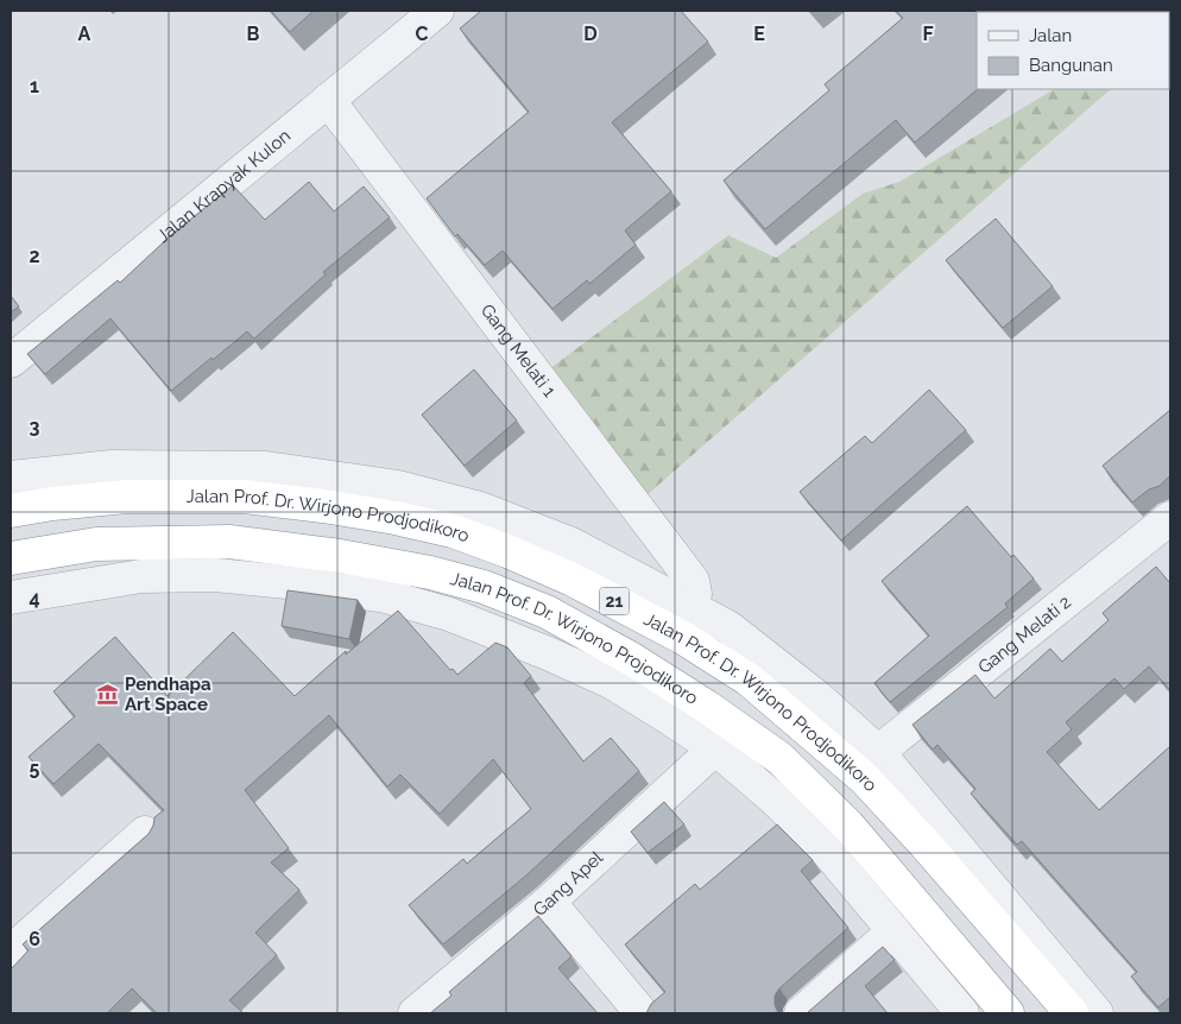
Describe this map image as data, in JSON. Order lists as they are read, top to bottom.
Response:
{
  "streets": {
    "highway": ["Jalan Prof. Dr. Wirjono Prodjodikoro", "21", "Jalan Prof. Dr. Wirjono Projodikoro"],
    "street": [
      "Jalan Krapyak Kulon",
      "Gang Melati 1",
      "Gang Melati 2",
      "Gang Apel"
    ]
  },
  "crossings": [
    ["Jalan Krapyak Kulon", "Gang Melati 1"]
  ],
  "places": {
    "museum": ["Pendhapa Art Space"]
  },
  "legend": ["Jalan", "Bangunan"],
  "grid": {
    "columns": [
      "A",
      "B",
      "C",
      "D",
      "E",
      "F"
    ],
    "rows": [
      "1",
      "2",
      "3",
      "4",
      "5",
      "6"
    ]
  }
}
